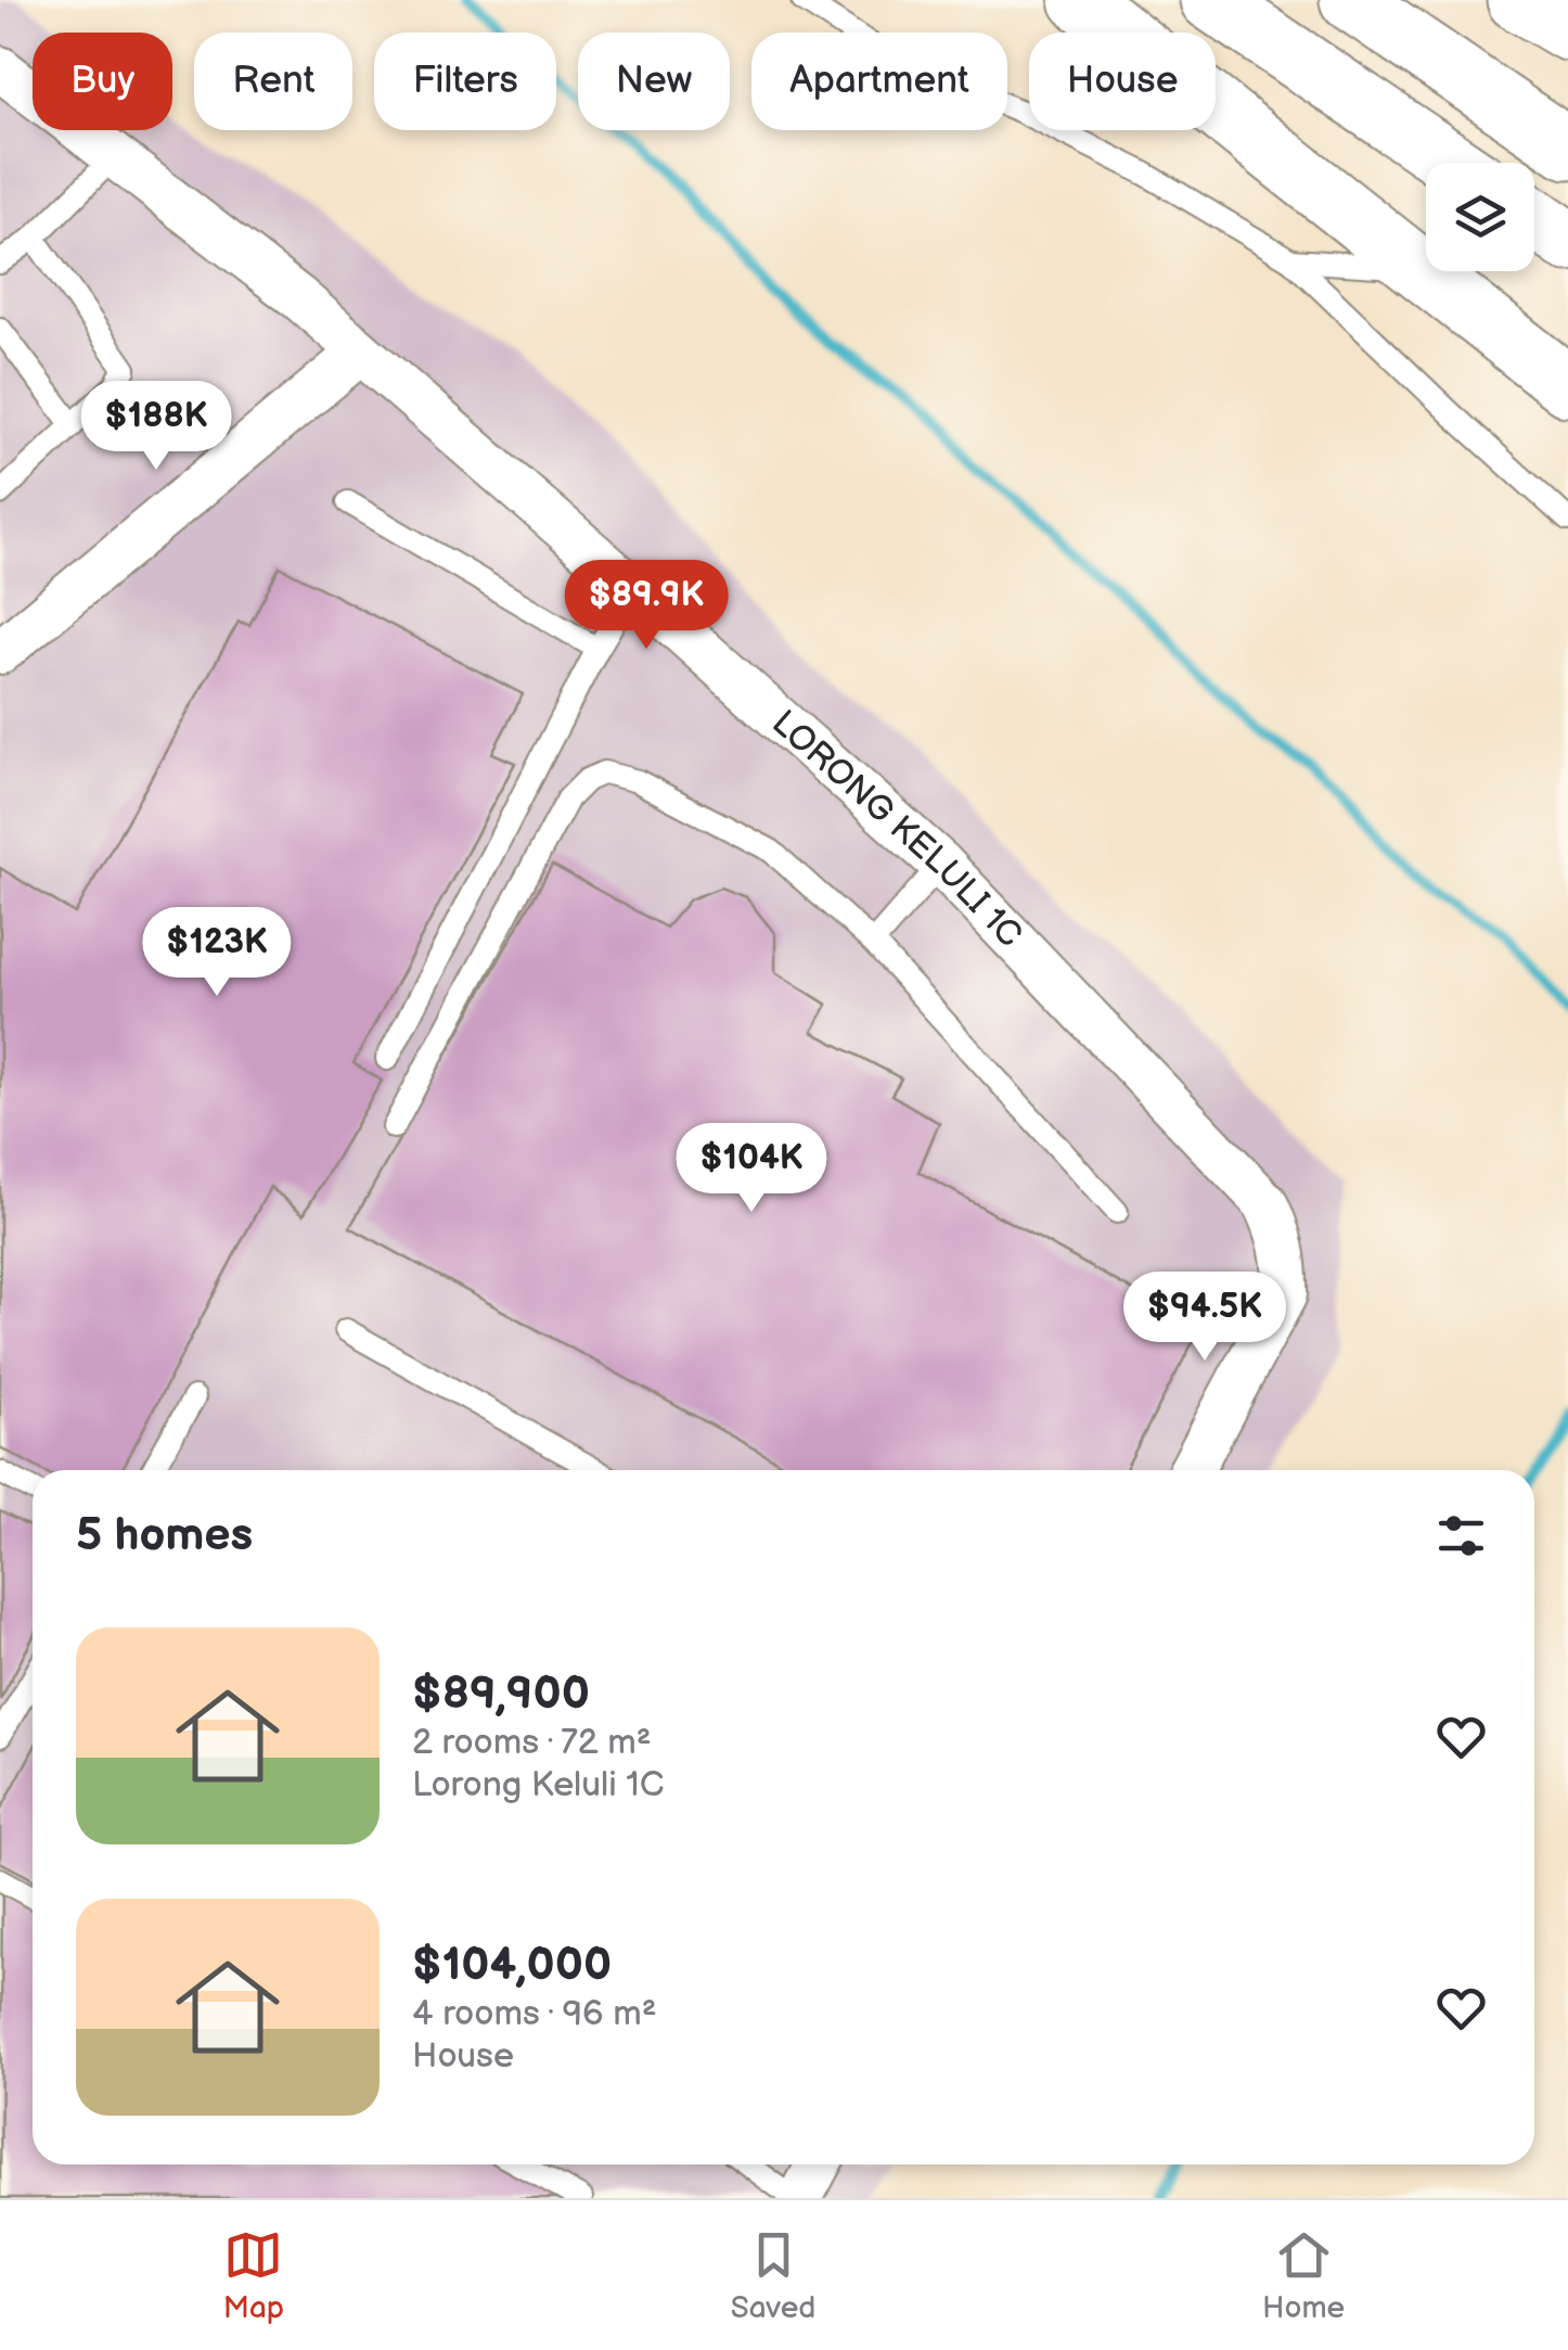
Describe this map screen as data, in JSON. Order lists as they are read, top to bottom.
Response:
{
  "streets": {
    "street": ["LORONG KELULI 1C"]
  },
  "page": {
    "chip": [
      "Buy",
      "Rent",
      "Filters",
      "New",
      "Apartment",
      "House"
    ],
    "price": [
      "$188K",
      "$89.9K",
      "$123K",
      "$104K",
      "$94.5K"
    ],
    "heading": "5 homes",
    "list": [
      {
        "name": "$89,900",
        "note": "2 rooms · 72 m² · Lorong Keluli 1C"
      },
      {
        "name": "$104,000",
        "note": "4 rooms · 96 m² · House"
      }
    ],
    "tabs": ["Map", "Saved", "Home"]
  }
}
